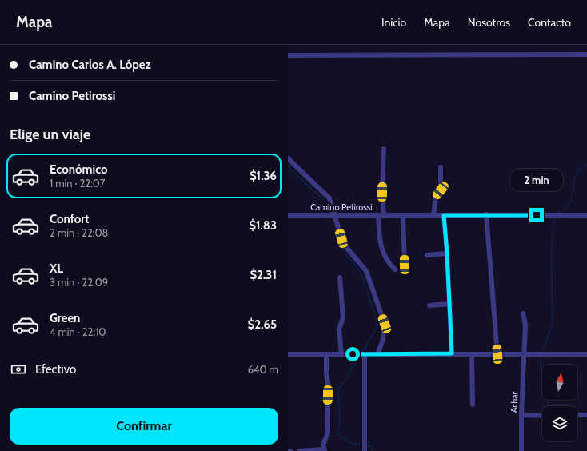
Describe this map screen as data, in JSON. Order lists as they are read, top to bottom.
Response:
{
  "streets": {
    "street": ["Camino Petirossi", "Achar"]
  },
  "north": "top",
  "page": {
    "header": "Mapa",
    "nav": [
      "Inicio",
      "Mapa",
      "Nosotros",
      "Contacto"
    ],
    "banner": ["Camino Carlos A. López", "Camino Petirossi"],
    "heading": "Elige un viaje",
    "list": [
      {
        "name": "Económico",
        "note": "1 min · 22:07",
        "value": "$1.36"
      },
      {
        "name": "Confort",
        "note": "2 min · 22:08",
        "value": "$1.83"
      },
      {
        "name": "XL",
        "note": "3 min · 22:09",
        "value": "$2.31"
      },
      {
        "name": "Green",
        "note": "4 min · 22:10",
        "value": "$2.65"
      }
    ],
    "bubble": "2 min",
    "pay": ["Efectivo", "640 m"],
    "buttons": "Confirmar"
  }
}
